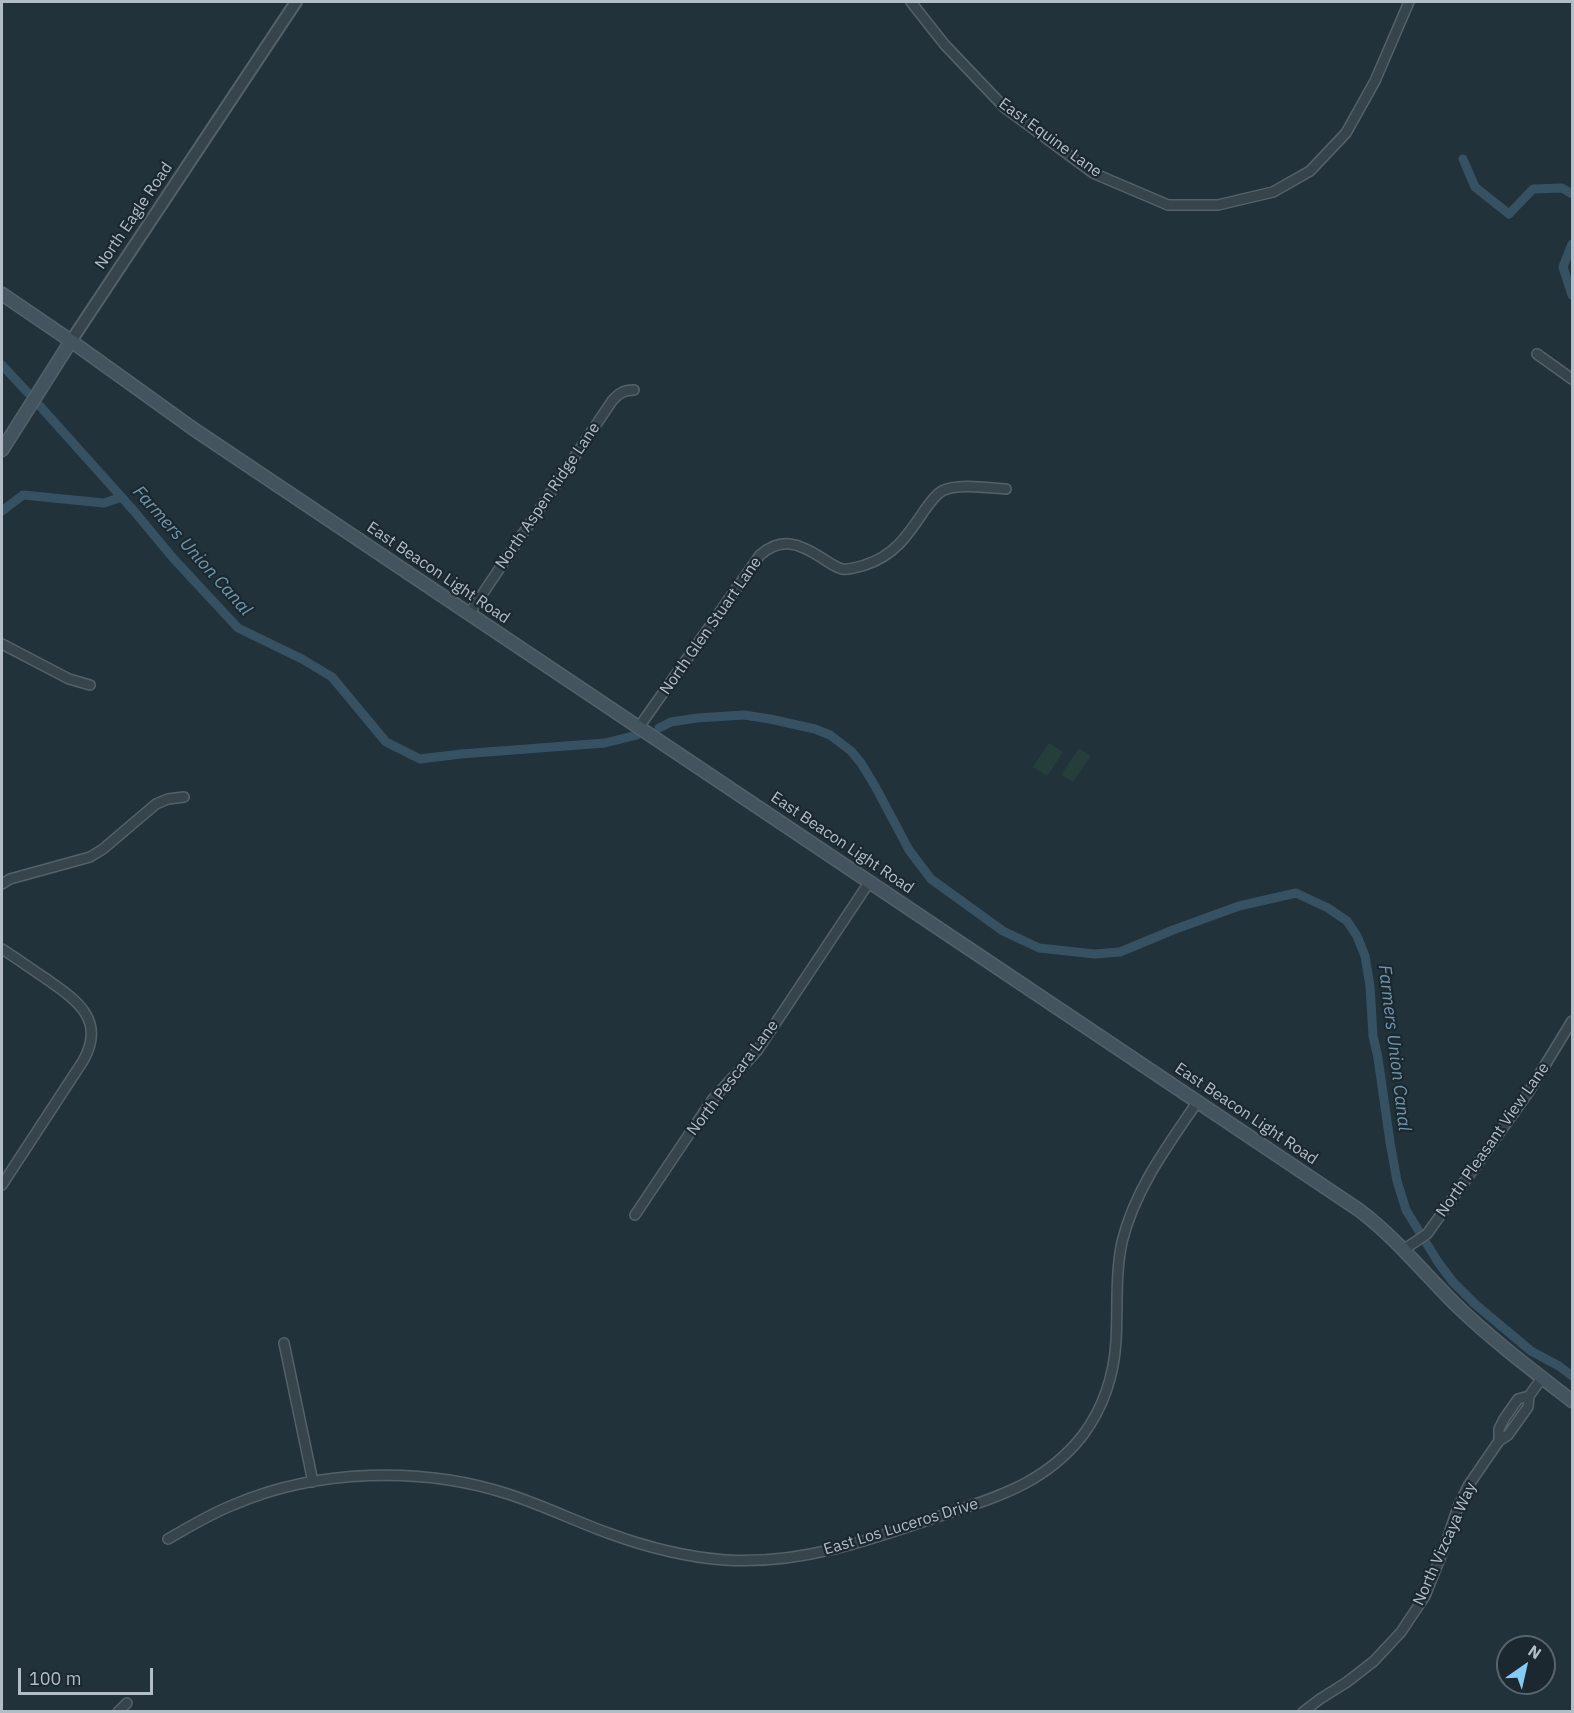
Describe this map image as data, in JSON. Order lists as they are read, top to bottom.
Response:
{
  "streets": {
    "main road": ["North Eagle Road", "East Beacon Light Road"],
    "street": [
      "East Equine Lane",
      "North Aspen Ridge Lane",
      "North Glen Stuart Lane",
      "North Pescara Lane",
      "North Pleasant View Lane",
      "East Los Luceros Drive",
      "North Vizcaya Way"
    ]
  },
  "crossings": [
    ["North Eagle Road", "East Beacon Light Road"],
    ["North Aspen Ridge Lane", "East Beacon Light Road"],
    ["East Beacon Light Road", "North Glen Stuart Lane"],
    ["East Beacon Light Road", "North Pescara Lane"],
    ["East Beacon Light Road", "North Pleasant View Lane"],
    ["East Beacon Light Road", "East Los Luceros Drive"],
    ["East Beacon Light Road", "North Vizcaya Way"]
  ],
  "water": ["Farmers Union Canal"],
  "scale_bar": "100 m",
  "north": "top right"
}
